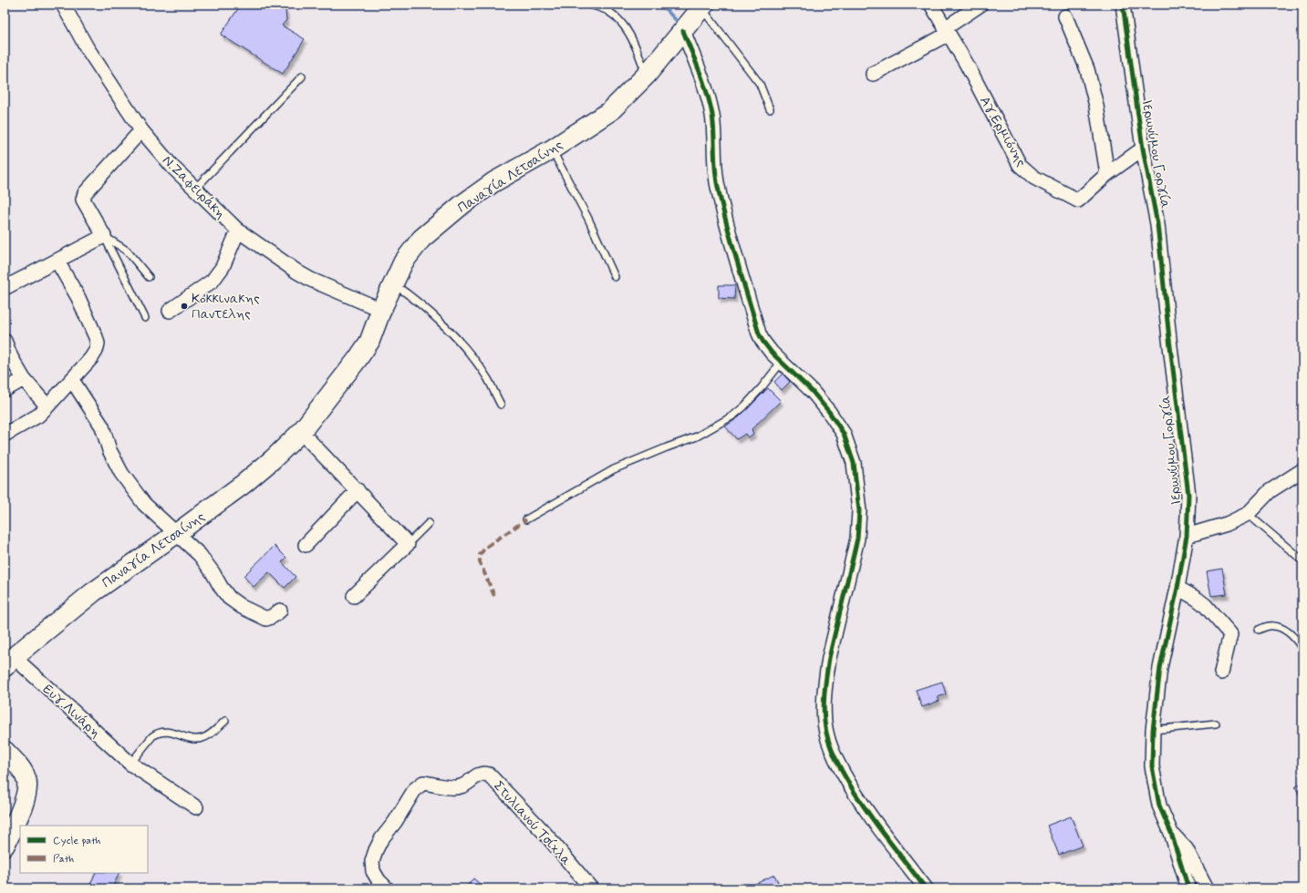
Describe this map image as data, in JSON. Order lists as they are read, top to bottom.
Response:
{
  "streets": {
    "main road": ["Παναγία Λετσαίνης"],
    "street": [
      "Αγ.Ερμιόνης",
      "Ιερωνύμου Γοργία",
      "Ν.Ζαφειράκη",
      "Ευγ.Λινάρη",
      "Στυλιανού Τσίχλα"
    ]
  },
  "crossings": [
    ["Αγ.Ερμιόνης", "Ιερωνύμου Γοργία"],
    ["Παναγία Λετσαίνης", "Ν.Ζαφειράκη"],
    ["Παναγία Λετσαίνης", "Ευγ.Λινάρη"]
  ],
  "places": ["Κοκκινακης Παντελης"],
  "legend": ["Cycle path", "Path"]
}
